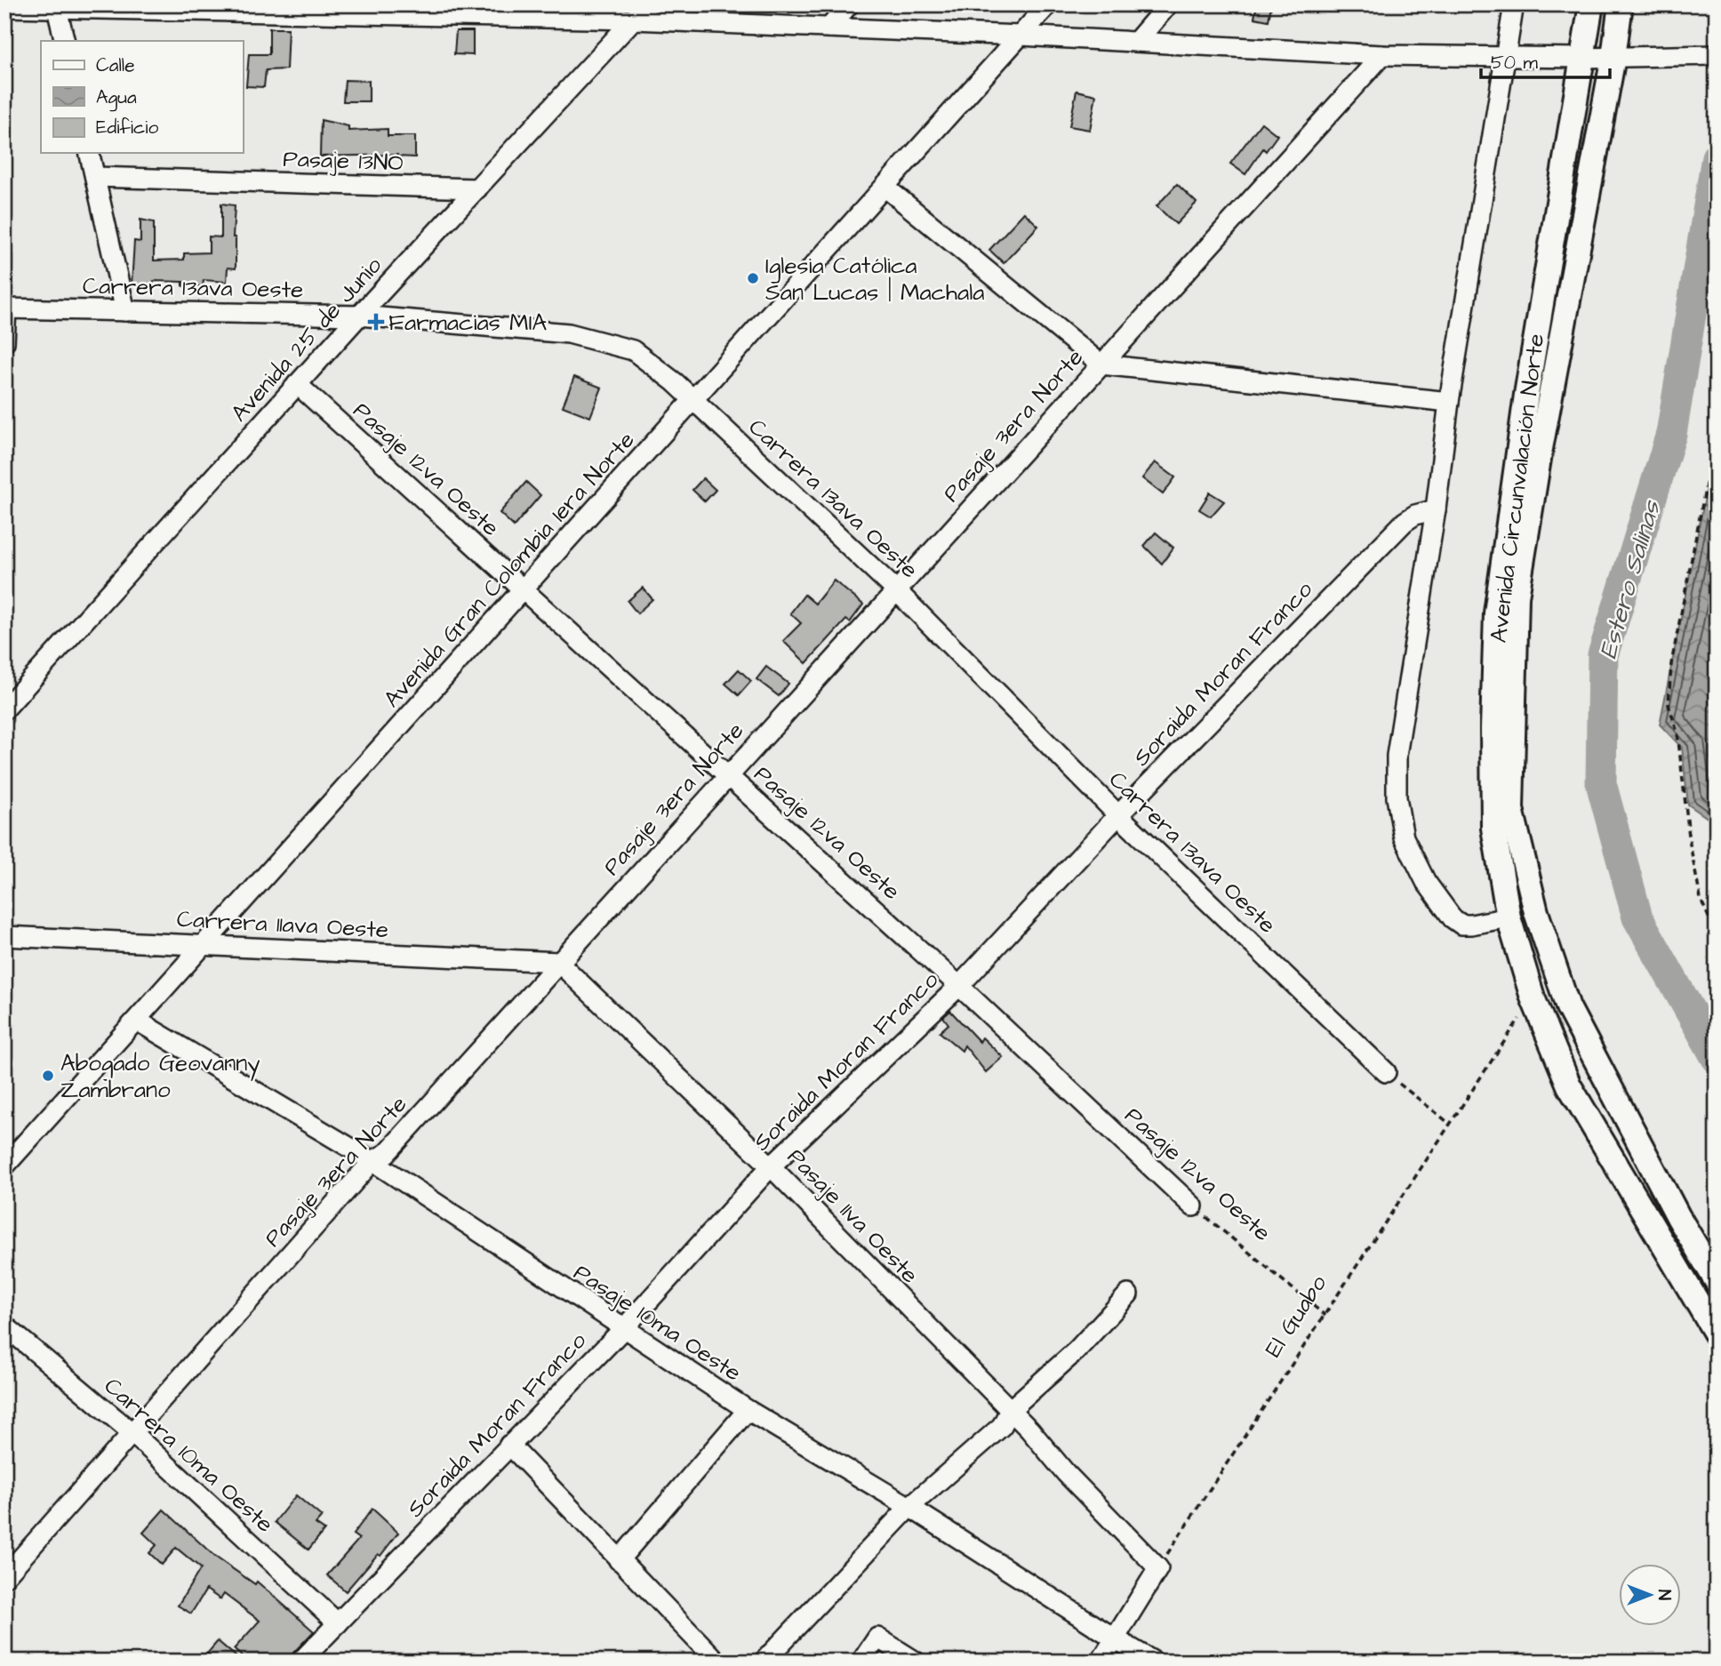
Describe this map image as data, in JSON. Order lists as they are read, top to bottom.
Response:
{
  "streets": {
    "main road": ["Avenida Circunvalación Norte"],
    "street": [
      "Pasaje 13NO",
      "Carrera 13ava Oeste",
      "Avenida 25 de Junio",
      "Pasaje 3era Norte",
      "Pasaje 12va Oeste",
      "Avenida Gran Colombia 1era Norte",
      "Soraida Moran Franco",
      "Carrera 11ava Oeste",
      "Pasaje 11va Oeste",
      "Pasaje 10ma Oeste",
      "Carrera 10ma Oeste"
    ],
    "path": ["El Guabo"]
  },
  "crossings": [
    ["Pasaje 13NO", "Avenida 25 de Junio"],
    ["Carrera 13ava Oeste", "Avenida 25 de Junio"],
    ["Carrera 13ava Oeste", "Pasaje 3era Norte"],
    ["Carrera 13ava Oeste", "Avenida Gran Colombia 1era Norte"],
    ["Carrera 13ava Oeste", "Soraida Moran Franco"],
    ["Avenida 25 de Junio", "Pasaje 12va Oeste"],
    ["Pasaje 3era Norte", "Pasaje 12va Oeste"],
    ["Pasaje 3era Norte", "Carrera 11ava Oeste"],
    ["Pasaje 3era Norte", "Pasaje 11va Oeste"],
    ["Pasaje 3era Norte", "Pasaje 10ma Oeste"],
    ["Pasaje 3era Norte", "Carrera 10ma Oeste"],
    ["Pasaje 12va Oeste", "Avenida Gran Colombia 1era Norte"],
    ["Pasaje 12va Oeste", "Soraida Moran Franco"],
    ["Pasaje 12va Oeste", "El Guabo"],
    ["Avenida Circunvalación Norte", "El Guabo"],
    ["Avenida Gran Colombia 1era Norte", "Carrera 11ava Oeste"],
    ["Avenida Gran Colombia 1era Norte", "Pasaje 10ma Oeste"],
    ["Soraida Moran Franco", "Pasaje 11va Oeste"],
    ["Soraida Moran Franco", "Pasaje 10ma Oeste"],
    ["Soraida Moran Franco", "Carrera 10ma Oeste"],
    ["Carrera 11ava Oeste", "Pasaje 11va Oeste"],
    ["Pasaje 11va Oeste", "El Guabo"]
  ],
  "water": ["Estero Salinas"],
  "places": {
    "other": ["Iglesia Católica San Lucas | Machala", "Abogado Geovanny Zambrano"],
    "health": ["Farmacias MIA"]
  },
  "legend": ["Calle", "Agua", "Edificio"],
  "scale_bar": "50 m",
  "north": "right"
}
